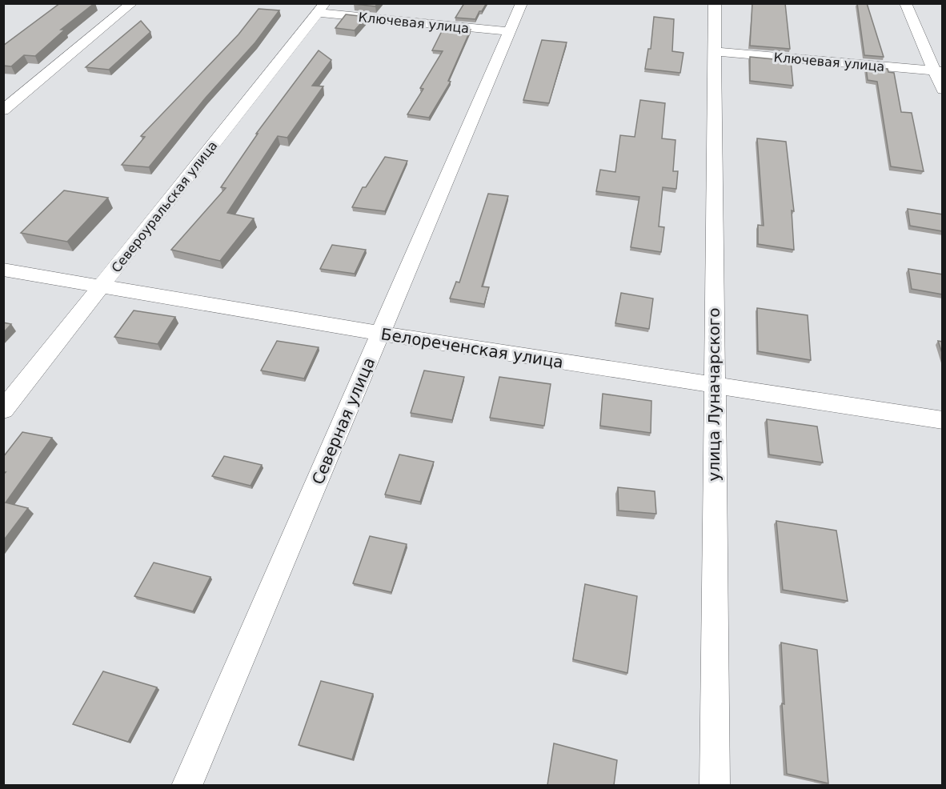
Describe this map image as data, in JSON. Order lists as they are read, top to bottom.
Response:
{
  "streets": {
    "street": [
      "Ключевая улица",
      "Североуральская улица",
      "Белореченская улица",
      "улица Луначарского",
      "Северная улица"
    ]
  },
  "crossings": [
    ["Ключевая улица", "Североуральская улица"],
    ["Ключевая улица", "улица Луначарского"],
    ["Ключевая улица", "Северная улица"],
    ["Североуральская улица", "Белореченская улица"],
    ["Белореченская улица", "улица Луначарского"],
    ["Белореченская улица", "Северная улица"]
  ]
}
